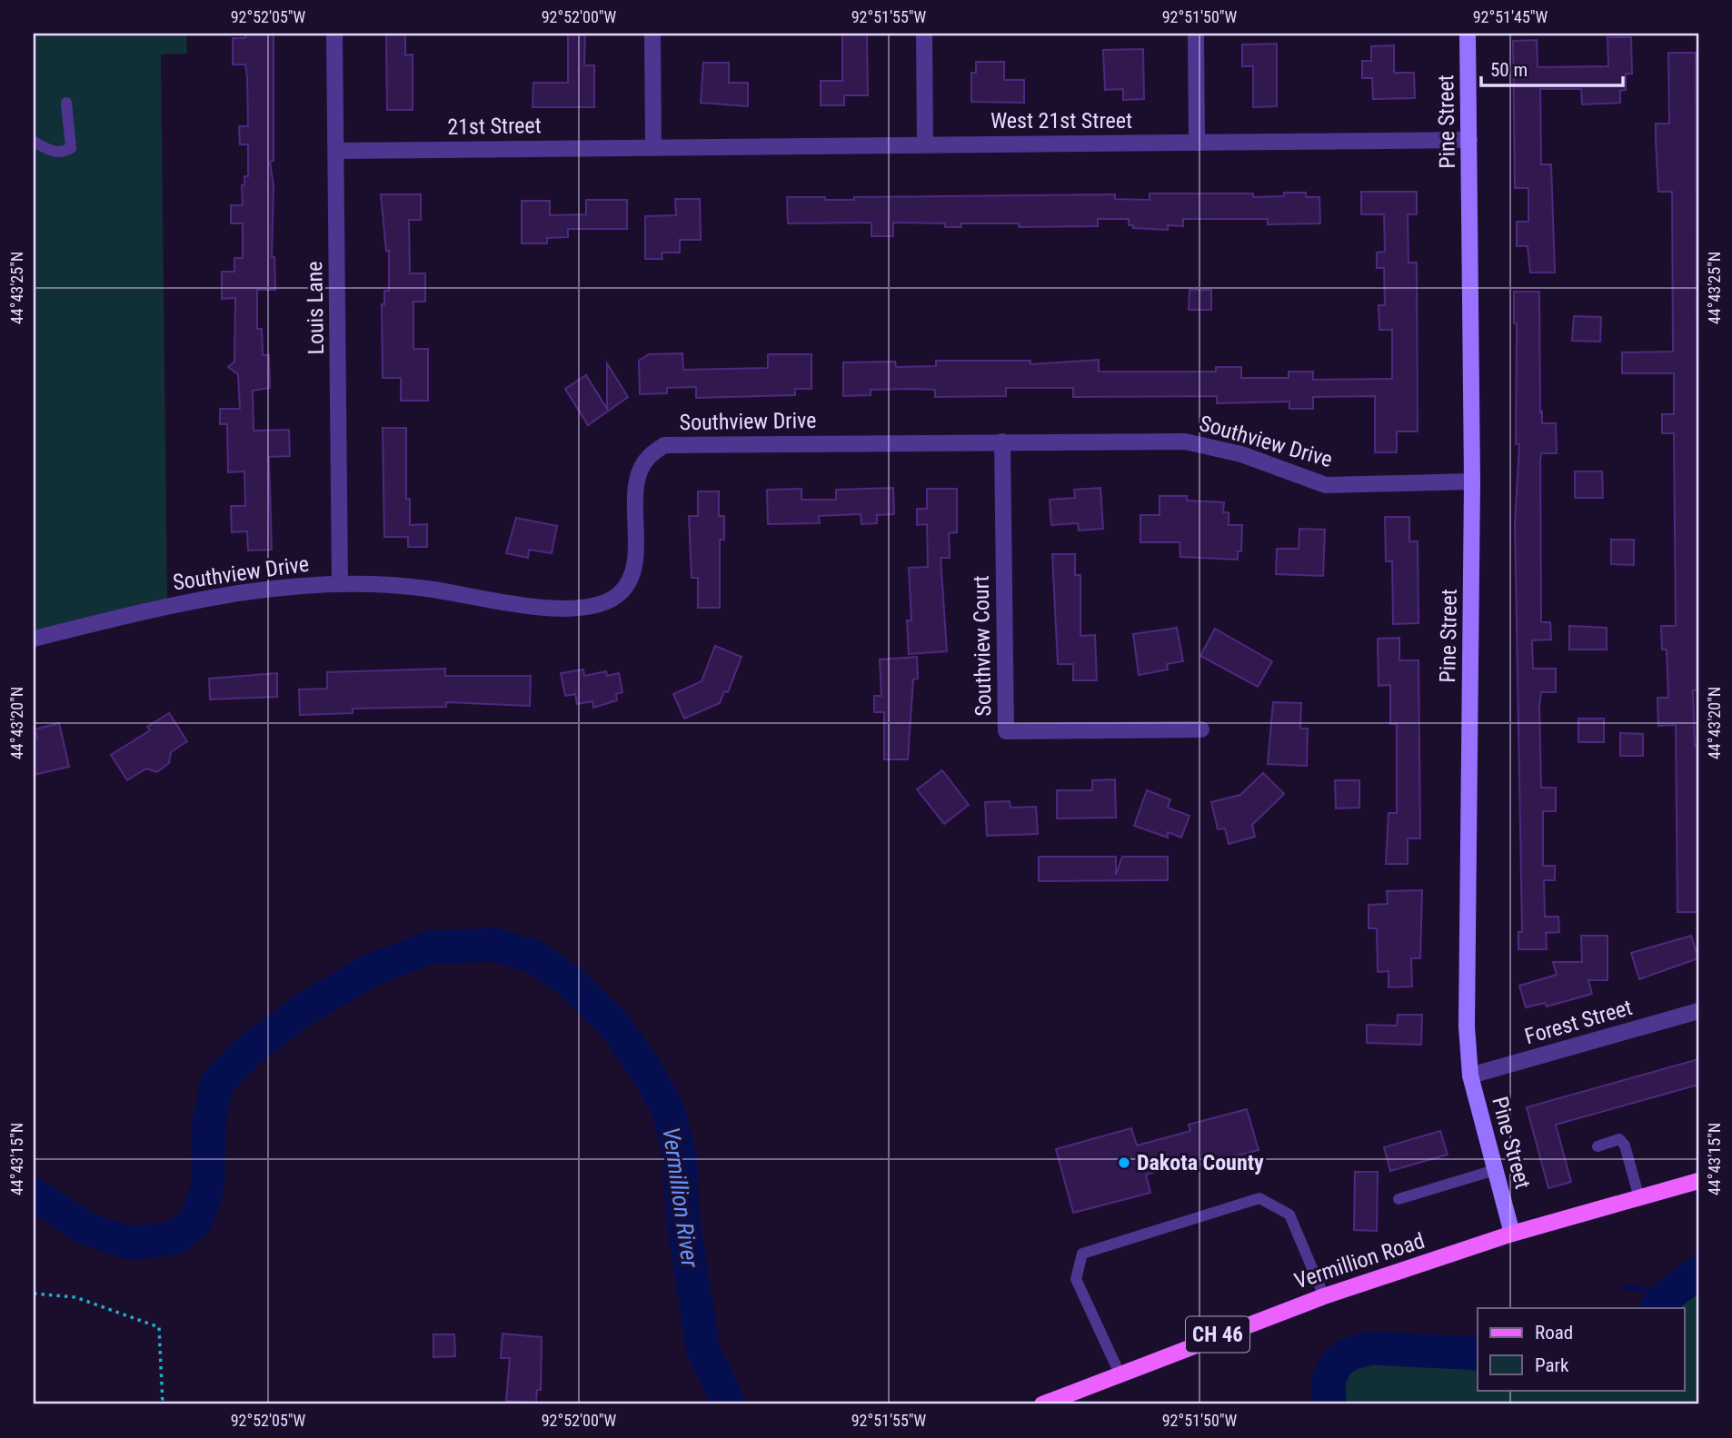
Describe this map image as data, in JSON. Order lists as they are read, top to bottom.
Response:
{
  "streets": {
    "main road": ["Vermillion Road", "CH 46"],
    "street": [
      "West 21st Street",
      "Pine Street",
      "21st Street",
      "Louis Lane",
      "Southview Drive",
      "Southview Court",
      "Forest Street"
    ]
  },
  "crossings": [
    ["West 21st Street", "Pine Street"],
    ["West 21st Street", "21st Street"],
    ["Pine Street", "Southview Drive"],
    ["Pine Street", "Forest Street"],
    ["Pine Street", "Vermillion Road"],
    ["21st Street", "Louis Lane"],
    ["Louis Lane", "Southview Drive"],
    ["Southview Drive", "Southview Court"]
  ],
  "water": ["Vermillion River"],
  "places": ["Dakota County"],
  "legend": ["Road", "Park"],
  "scale_bar": "50 m",
  "coordinates": [
    "92°52'05\"W",
    "92°52'00\"W",
    "92°51'55\"W",
    "92°51'50\"W",
    "92°51'45\"W",
    "44°43'25\"N",
    "44°43'20\"N",
    "44°43'15\"N"
  ]
}
